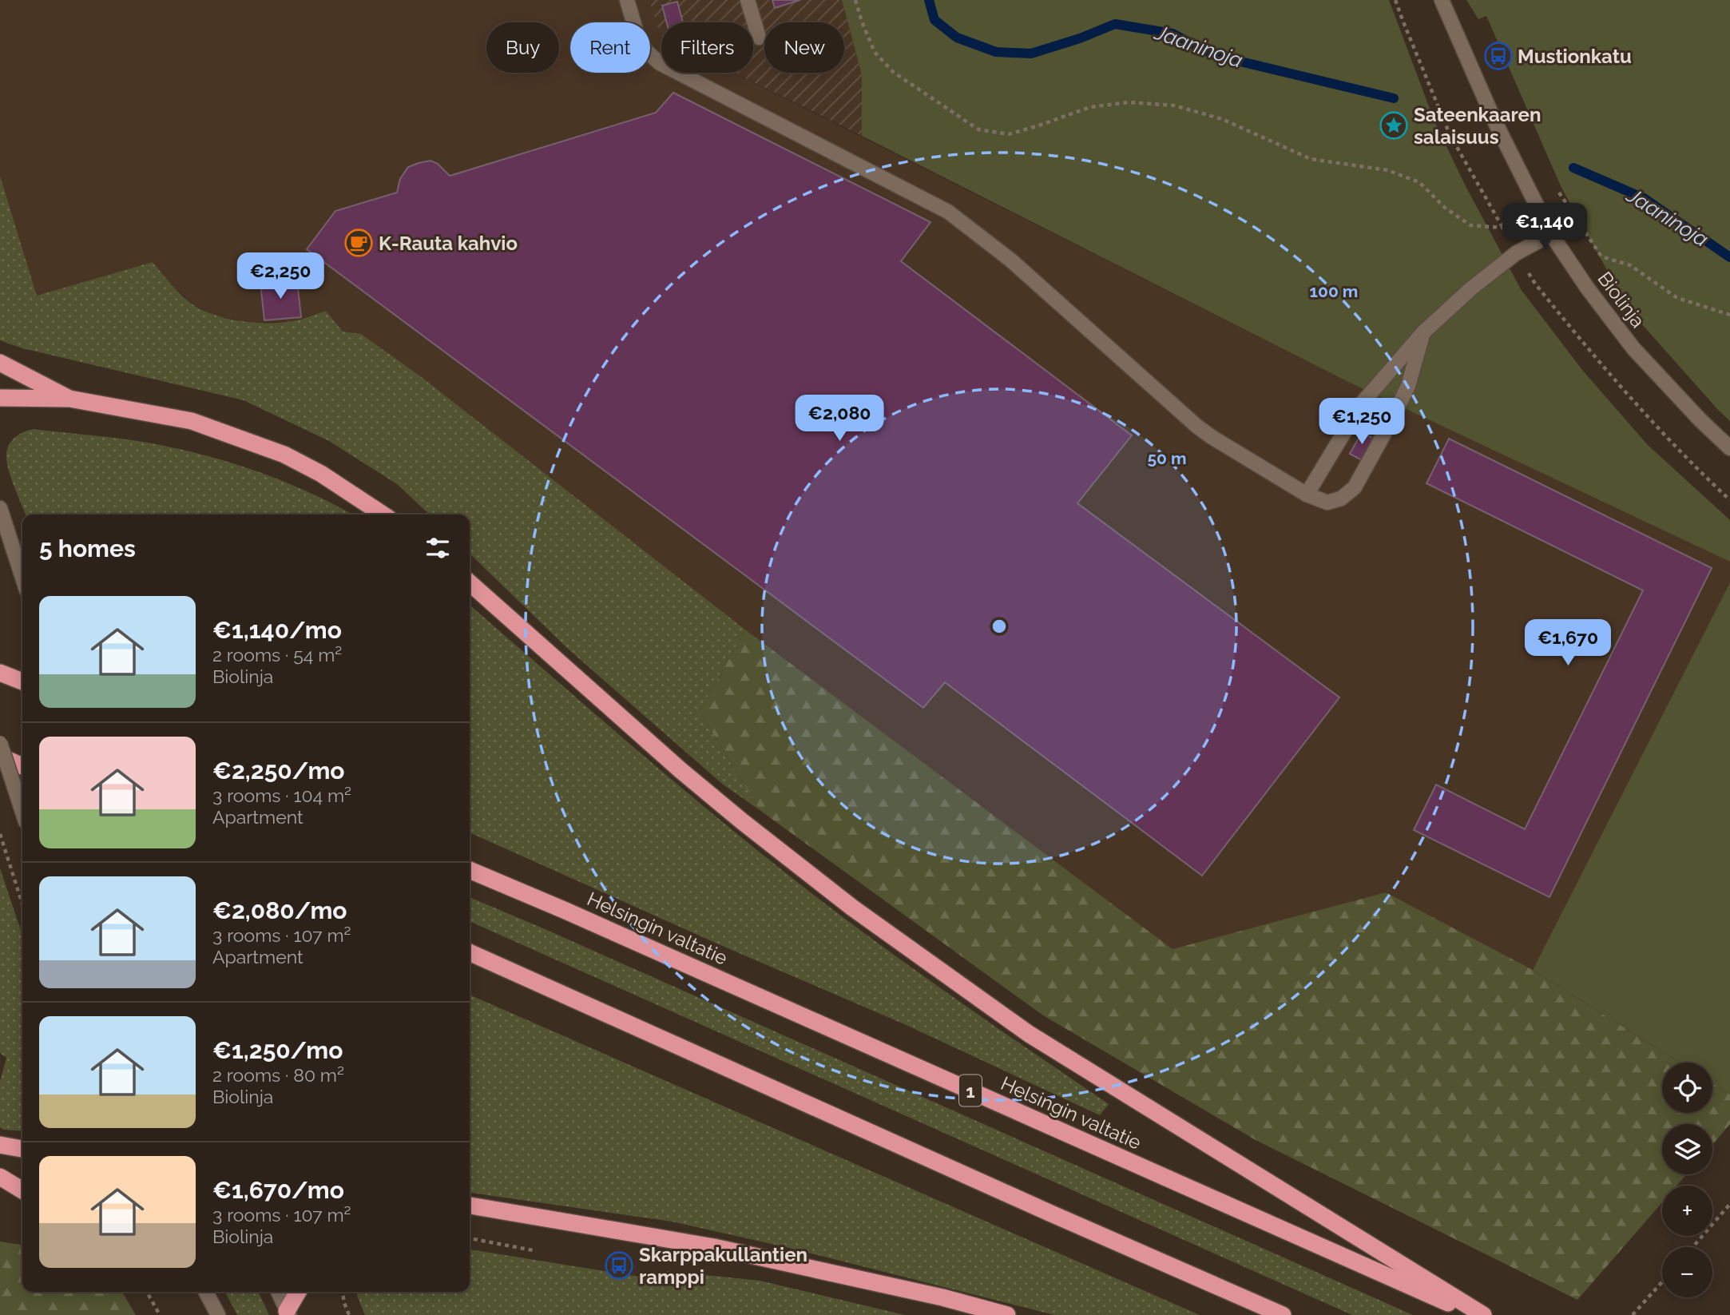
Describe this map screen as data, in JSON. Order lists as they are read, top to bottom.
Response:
{
  "streets": {
    "highway": ["Helsingin valtatie", "1"],
    "street": ["Biolinja"]
  },
  "water": ["Jaaninoja"],
  "places": {
    "bus stop": ["Mustionkatu", "Skarppakullantien ramppi"],
    "place": ["Sateenkaaren salaisuus"],
    "cafe": ["K-Rauta kahvio"]
  },
  "page": {
    "chip": [
      "Buy",
      "Rent",
      "Filters",
      "New"
    ],
    "price": [
      "€1,140",
      "€2,250",
      "€2,080",
      "€1,250",
      "€1,670"
    ],
    "heading": "5 homes",
    "list": [
      {
        "name": "€1,140/mo",
        "note": "2 rooms · 54 m² · Biolinja"
      },
      {
        "name": "€2,250/mo",
        "note": "3 rooms · 104 m² · Apartment"
      },
      {
        "name": "€2,080/mo",
        "note": "3 rooms · 107 m² · Apartment"
      },
      {
        "name": "€1,250/mo",
        "note": "2 rooms · 80 m² · Biolinja"
      },
      {
        "name": "€1,670/mo",
        "note": "3 rooms · 107 m² · Biolinja"
      }
    ],
    "map_buttons": ["+", "−"]
  },
  "rings": ["100 m", "50 m"]
}
